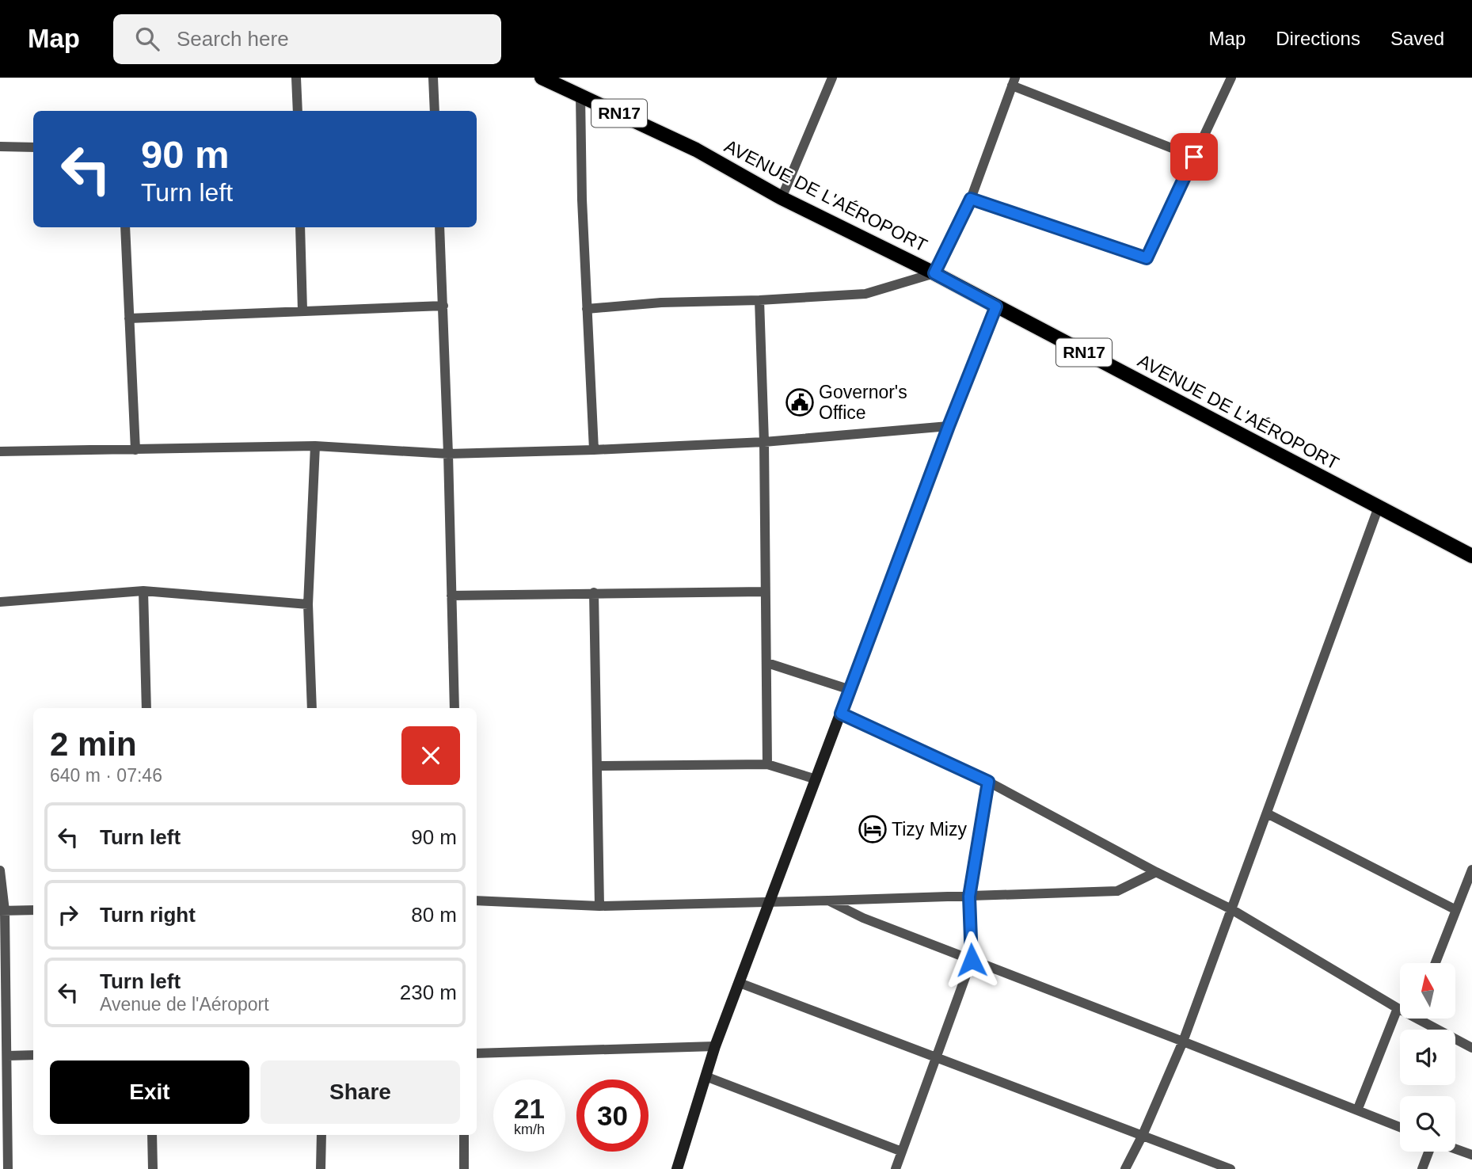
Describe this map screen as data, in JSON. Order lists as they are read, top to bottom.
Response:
{
  "streets": {
    "main road": ["RN17", "AVENUE DE L'AÉROPORT"]
  },
  "places": {
    "public building": ["Governor's Office"],
    "hotel": ["Tizy Mizy"]
  },
  "north": "top",
  "page": {
    "header": "Map",
    "search": "Search here",
    "nav": ["Map", "Directions", "Saved"],
    "turn": ["90 m", "Turn left"],
    "heading": ["2 min", "640 m · 07:46"],
    "list": [
      {
        "name": "Turn left",
        "value": "90 m"
      },
      {
        "name": "Turn right",
        "value": "80 m"
      },
      {
        "name": "Turn left",
        "note": "Avenue de l'Aéroport",
        "value": "230 m"
      }
    ],
    "buttons": ["Exit", "Share"],
    "speed": "21 km/h",
    "limit": "30"
  }
}
